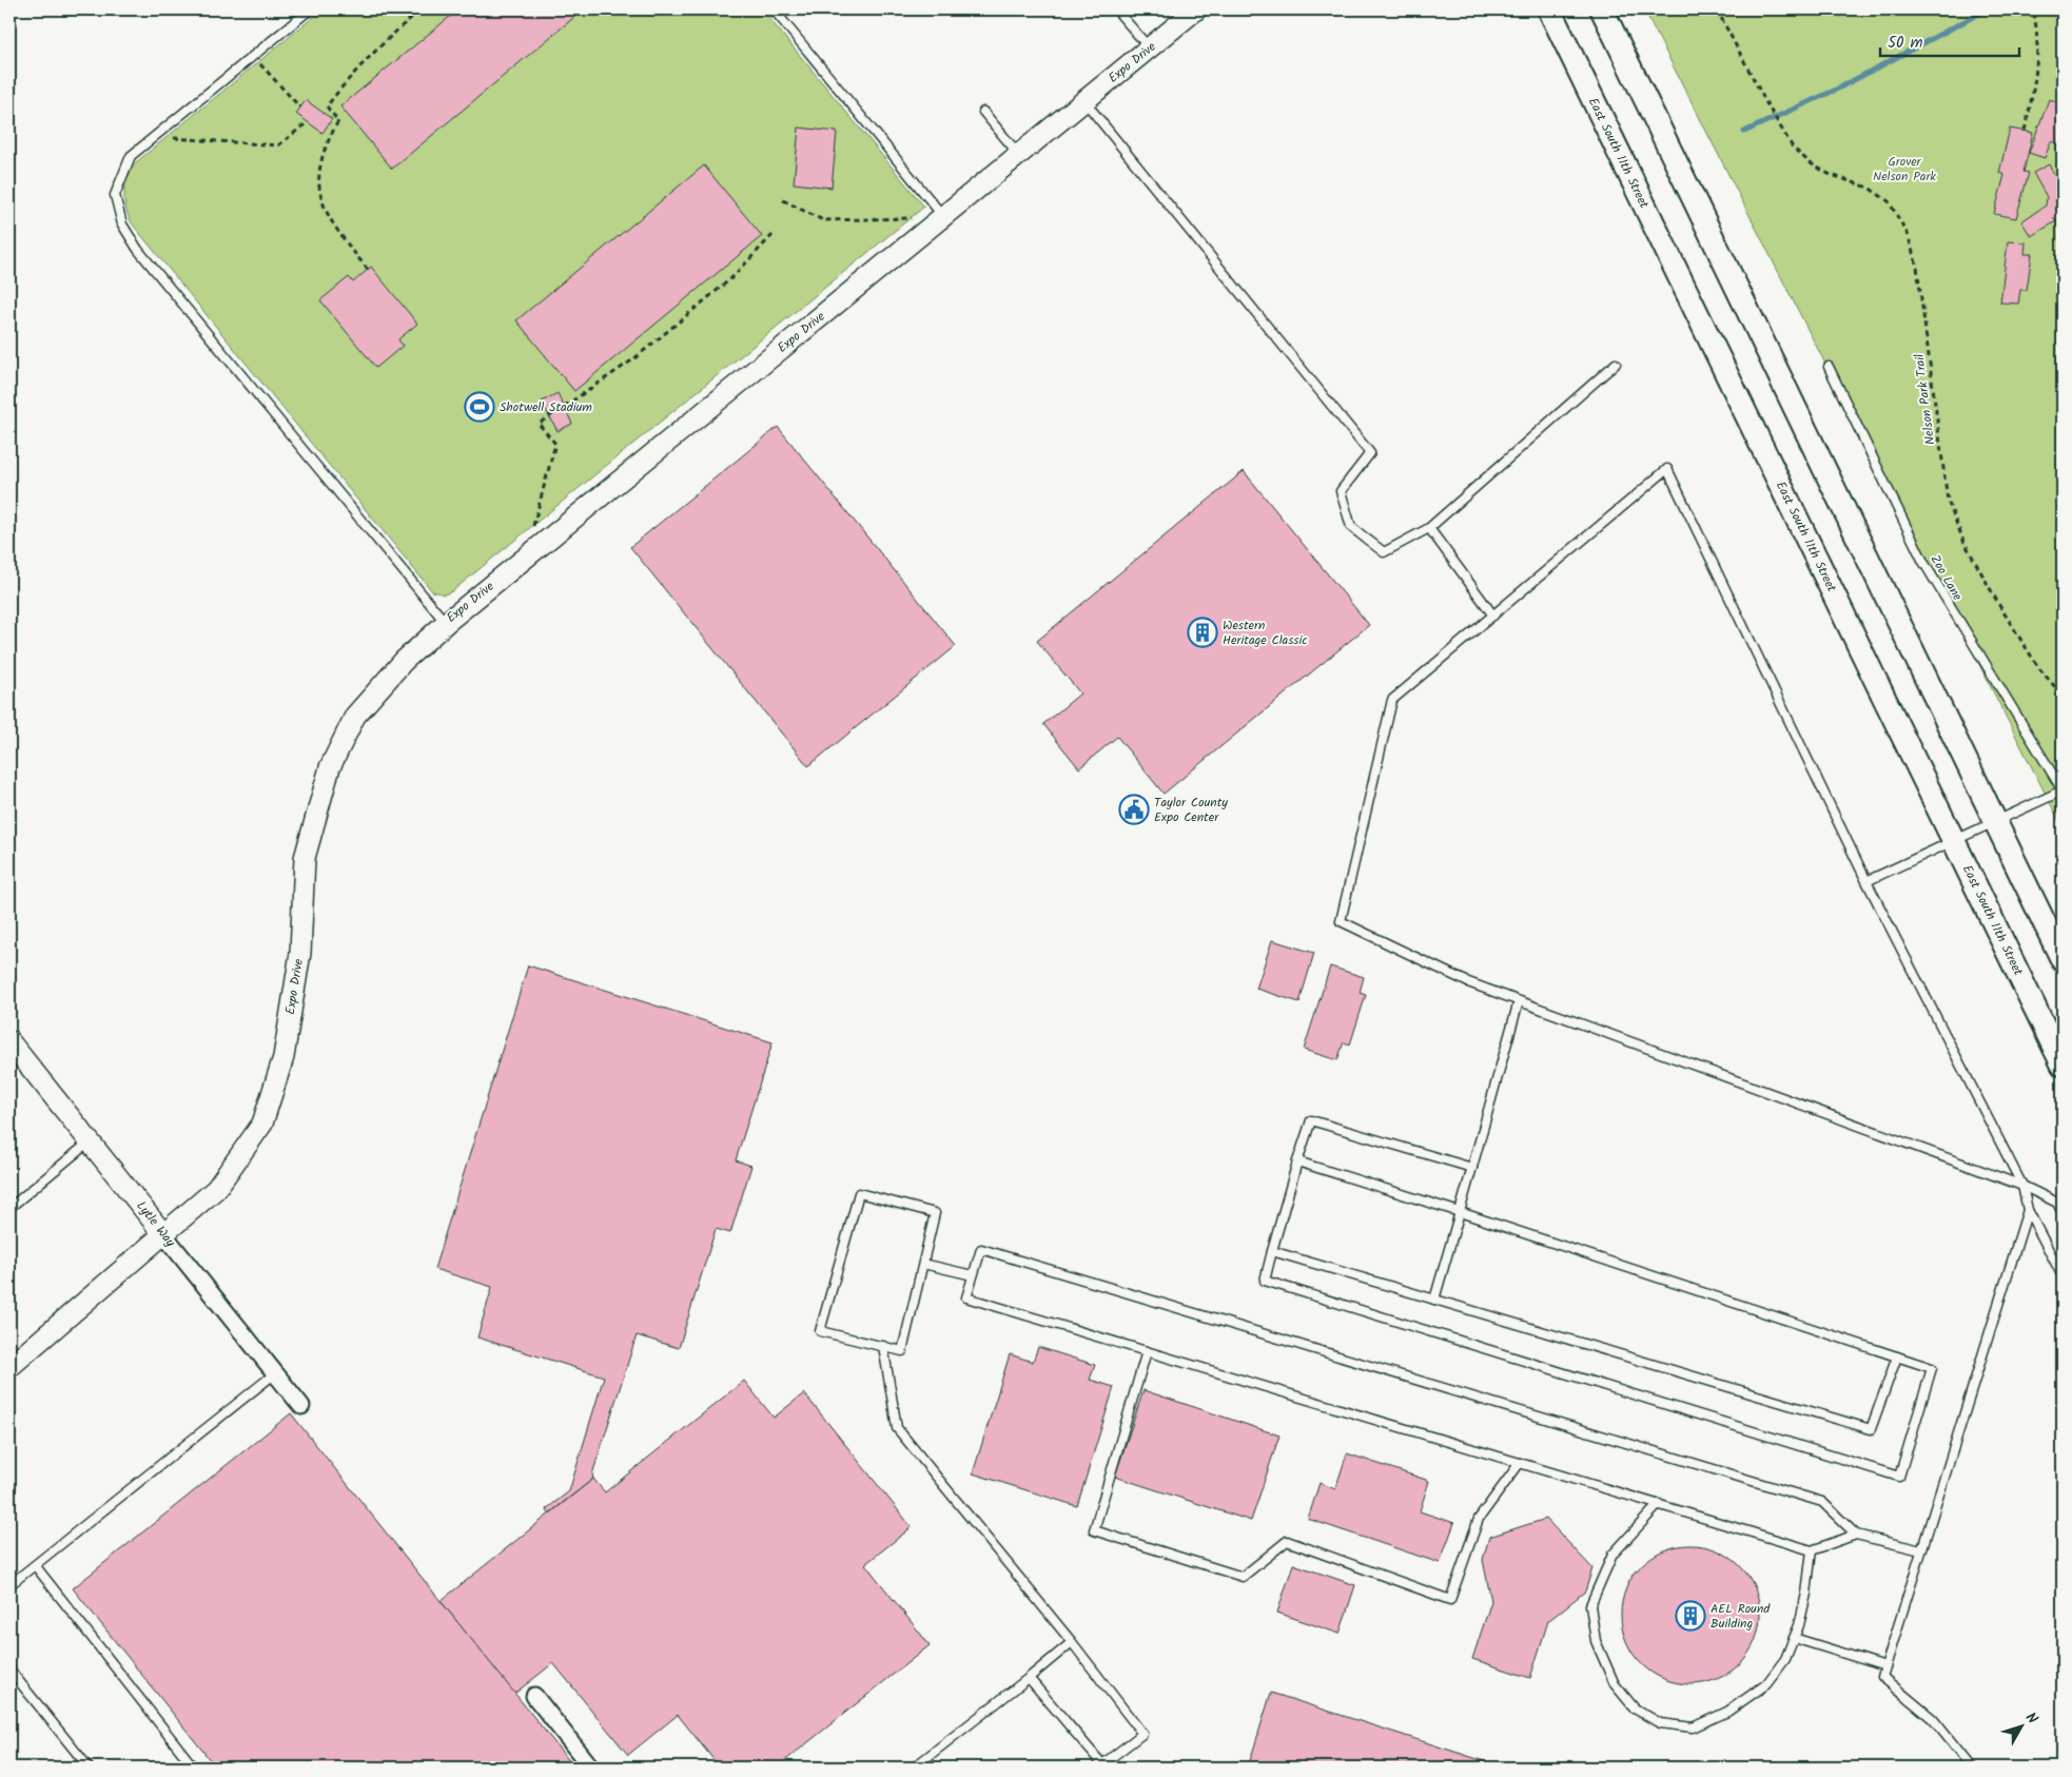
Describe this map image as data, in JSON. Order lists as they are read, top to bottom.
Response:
{
  "streets": {
    "main road": ["East South 11th Street"],
    "street": ["Expo Drive", "Lytle Way"],
    "lane": ["Zoo Lane"],
    "path": ["Nelson Park Trail"]
  },
  "crossings": [
    ["Expo Drive", "Lytle Way"]
  ],
  "parks": ["Grover Nelson Park"],
  "places": {
    "sports": ["Shotwell Stadium"],
    "building": ["Western Heritage Classic", "AEL Round Building"],
    "public building": ["Taylor County Expo Center"]
  },
  "scale_bar": "50 m",
  "north": "top right"
}
